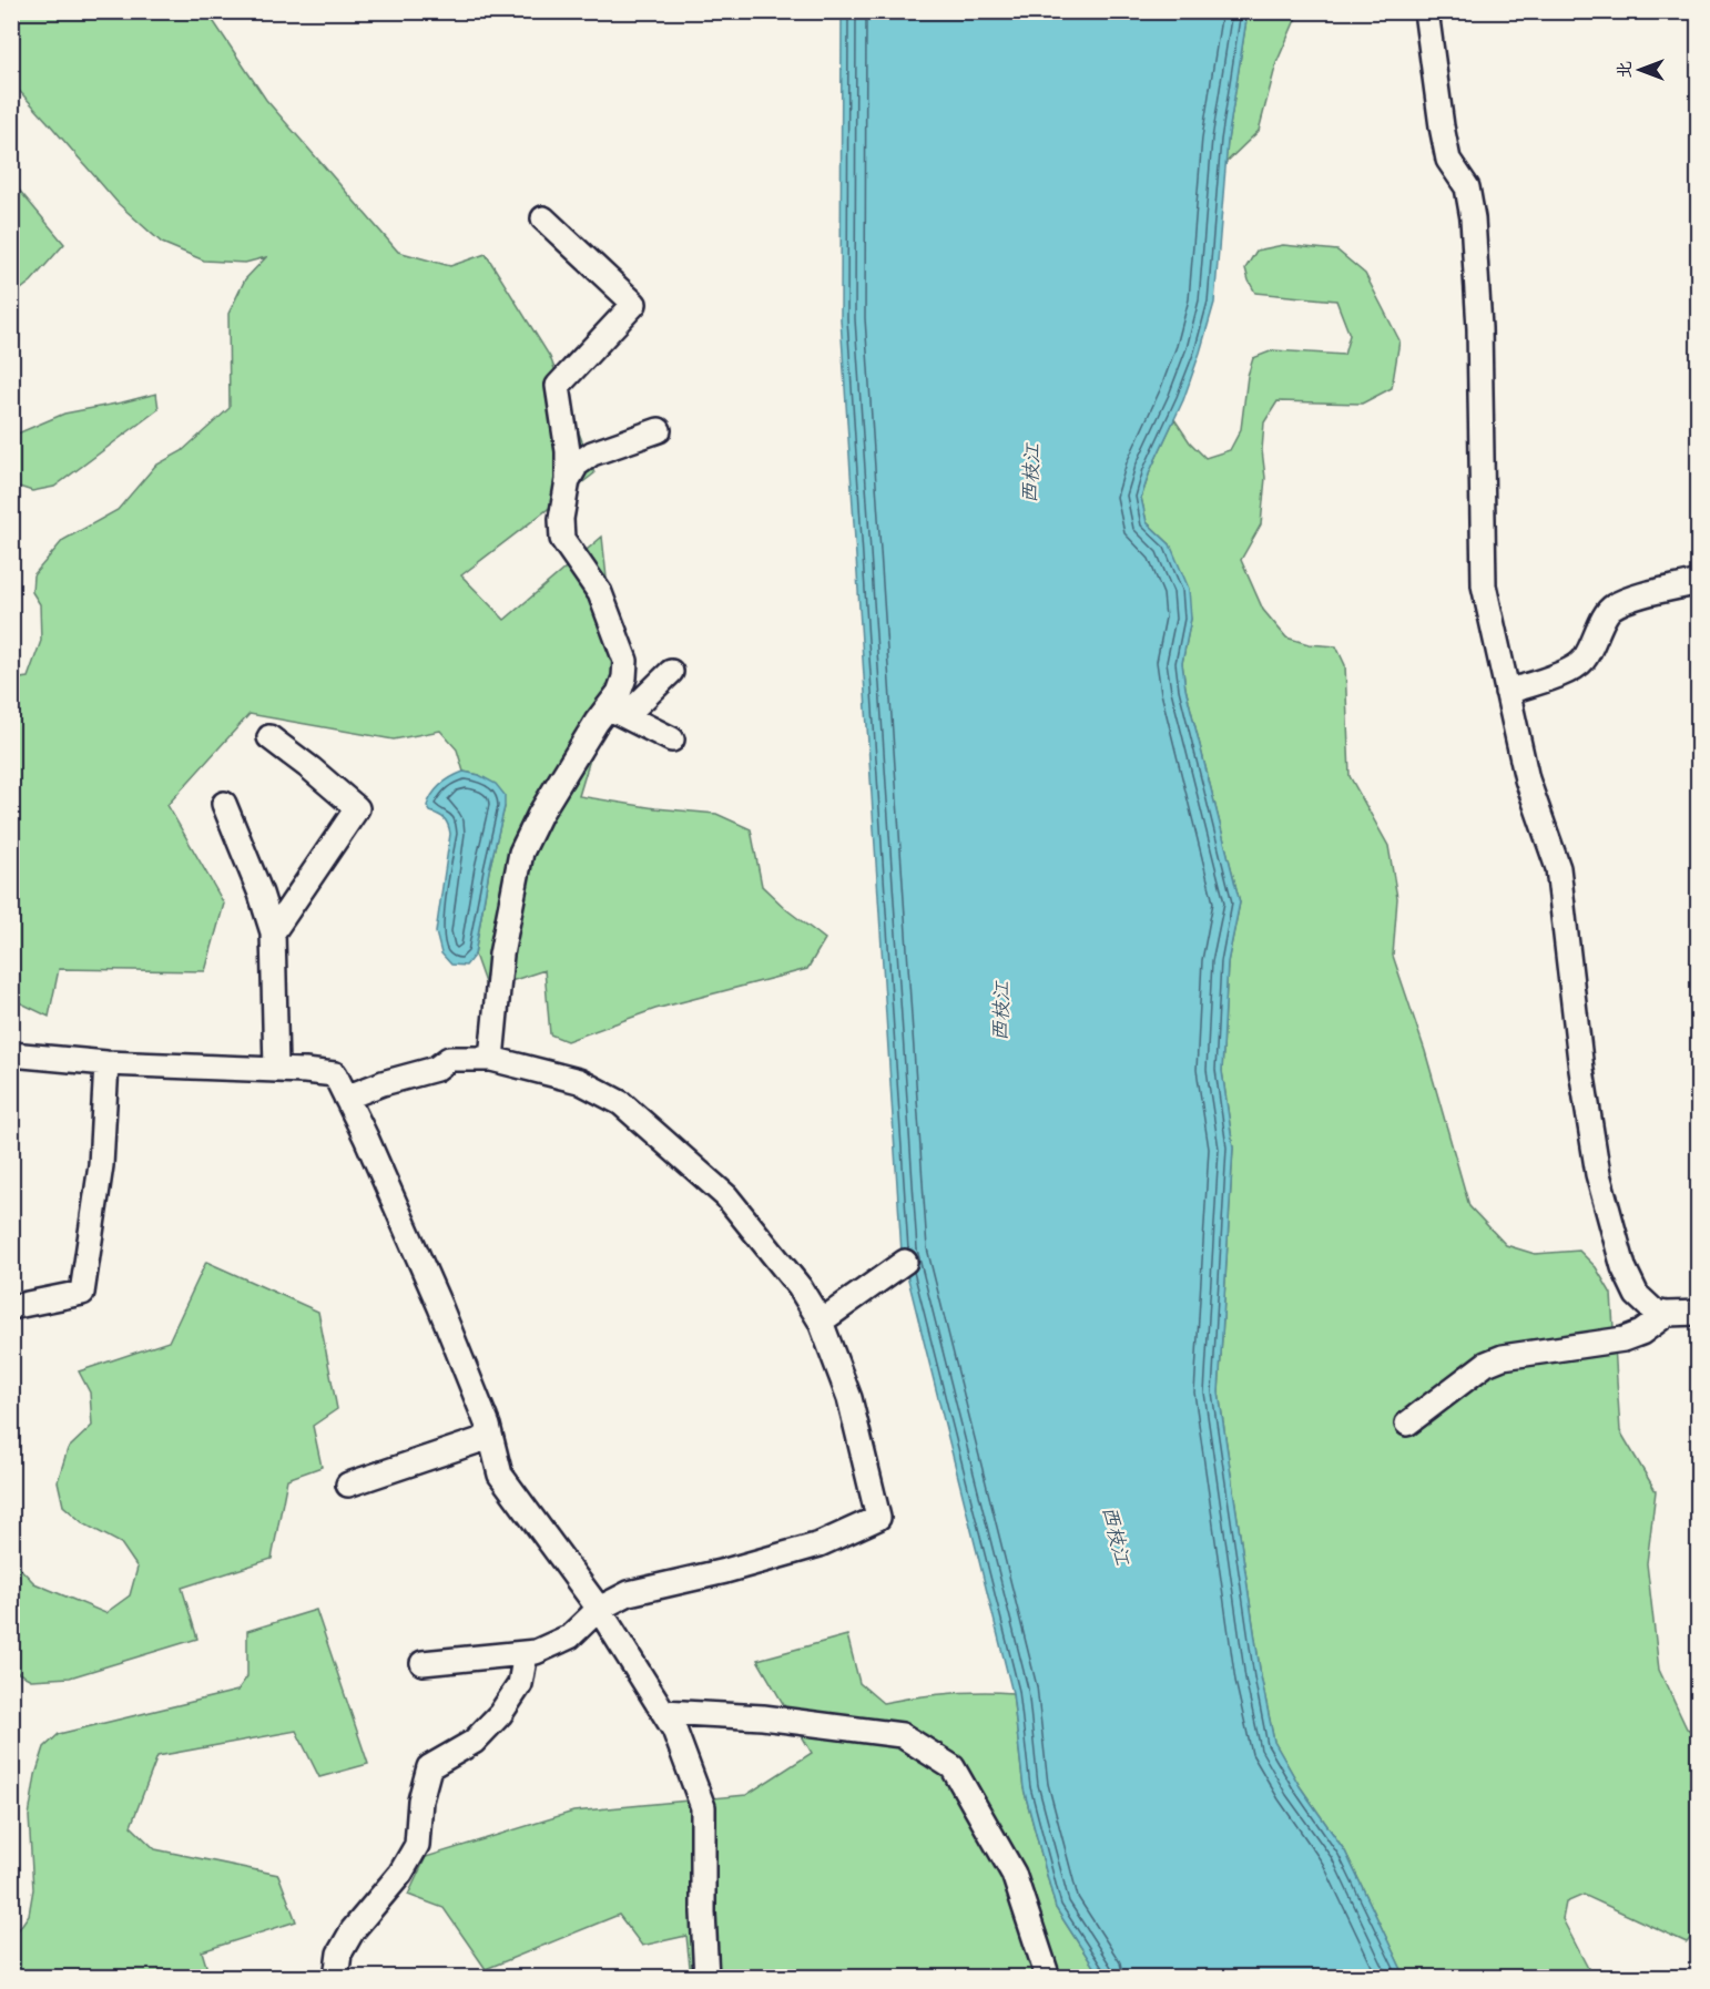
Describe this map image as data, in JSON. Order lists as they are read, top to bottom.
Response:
{
  "water": ["西枝江"],
  "north": "left"
}
